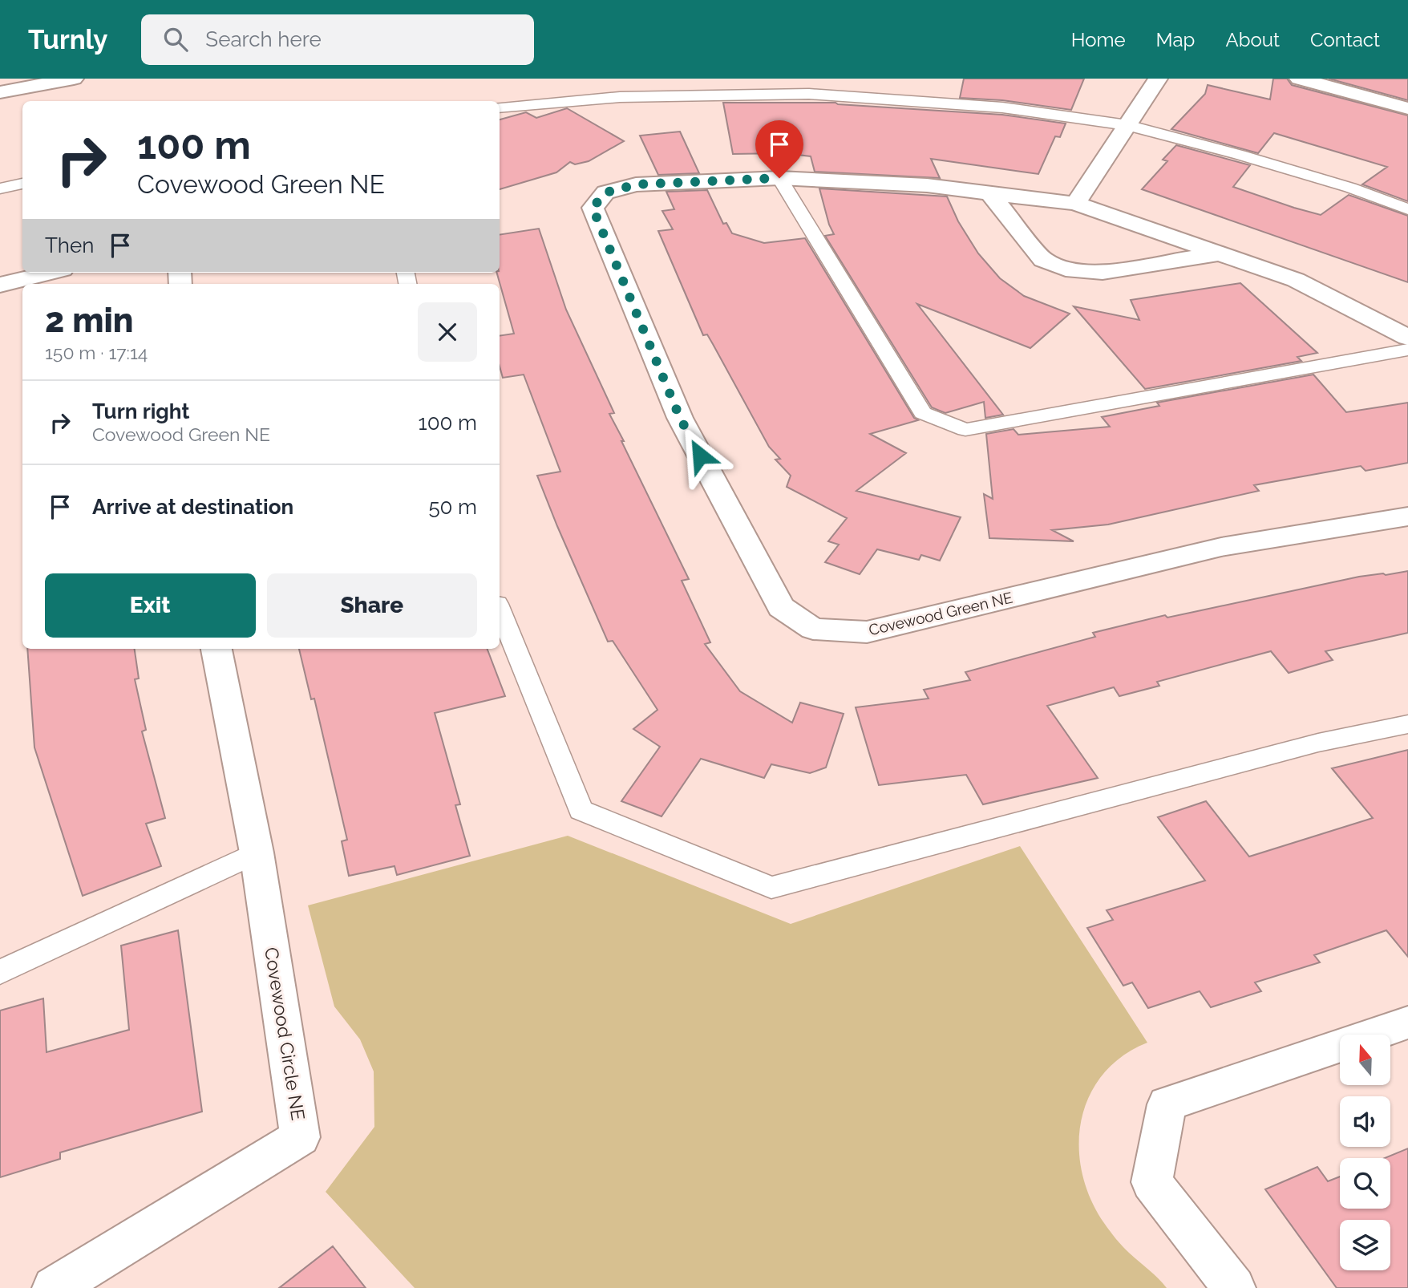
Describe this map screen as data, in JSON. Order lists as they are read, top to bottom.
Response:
{
  "streets": {
    "street": ["Covewood Green NE", "Covewood Circle NE"]
  },
  "north": "top",
  "page": {
    "header": "Turnly",
    "search": "Search here",
    "nav": [
      "Home",
      "Map",
      "About",
      "Contact"
    ],
    "turn": ["100 m", "Covewood Green NE"],
    "then": "Then",
    "heading": ["2 min", "150 m · 17:14"],
    "list": [
      {
        "name": "Turn right",
        "note": "Covewood Green NE",
        "value": "100 m"
      },
      {
        "name": "Arrive at destination",
        "value": "50 m"
      }
    ],
    "buttons": ["Exit", "Share"]
  }
}
